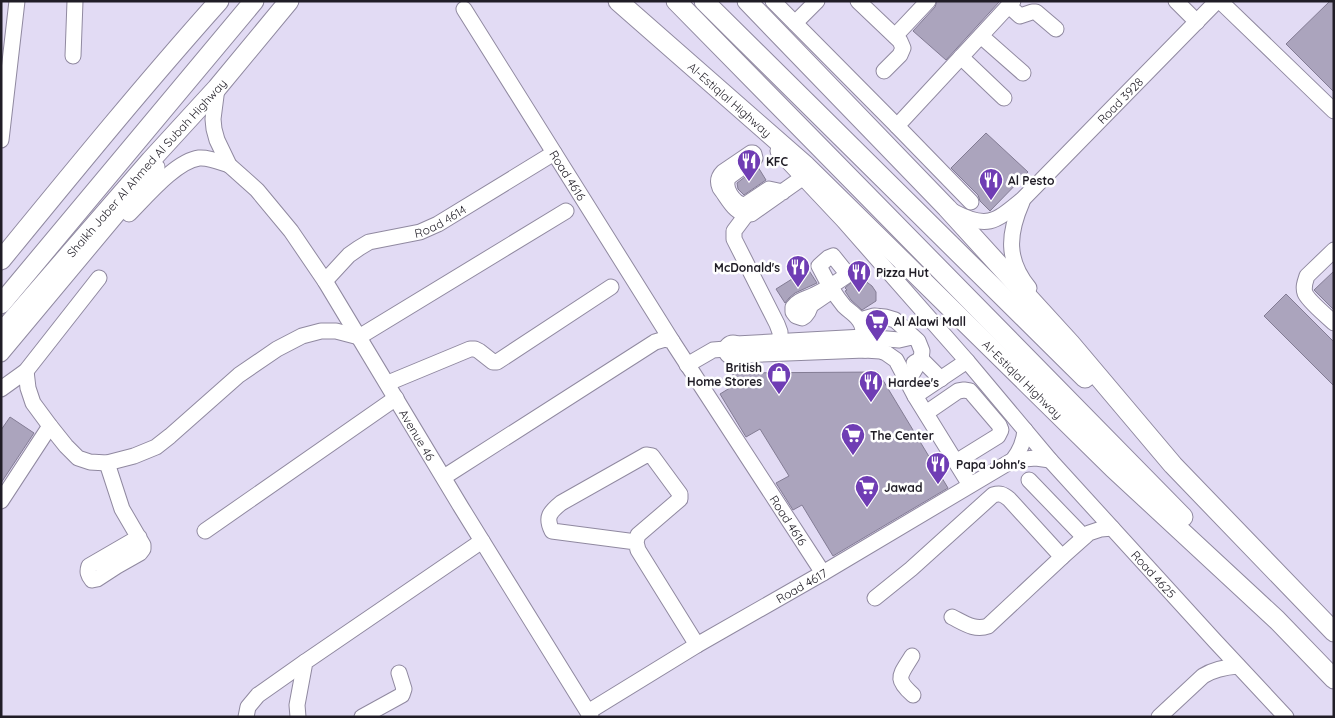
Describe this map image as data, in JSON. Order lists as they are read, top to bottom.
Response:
{
  "streets": {
    "main road": ["Al-Estiqlal Highway", "Shaikh Jaber Al Ahmed Al Subah Highway"],
    "street": [
      "Road 3928",
      "Road 4616",
      "Road 4614",
      "Avenue 46",
      "Road 4625",
      "Road 4617"
    ]
  },
  "crossings": [
    ["Al-Estiqlal Highway", "Road 4625"],
    ["Shaikh Jaber Al Ahmed Al Subah Highway", "Avenue 46"],
    ["Road 4616", "Road 4614"],
    ["Road 4616", "Road 4617"],
    ["Road 4614", "Avenue 46"],
    ["Avenue 46", "Road 4617"],
    ["Road 4625", "Road 4617"]
  ],
  "places": {
    "restaurant": [
      "KFC",
      "Al Pesto",
      "McDonald's",
      "Pizza Hut",
      "Hardee's",
      "Papa John's"
    ],
    "supermarket": ["Al Alawi Mall", "The Center", "Jawad"],
    "shop": ["British Home Stores"]
  }
}
